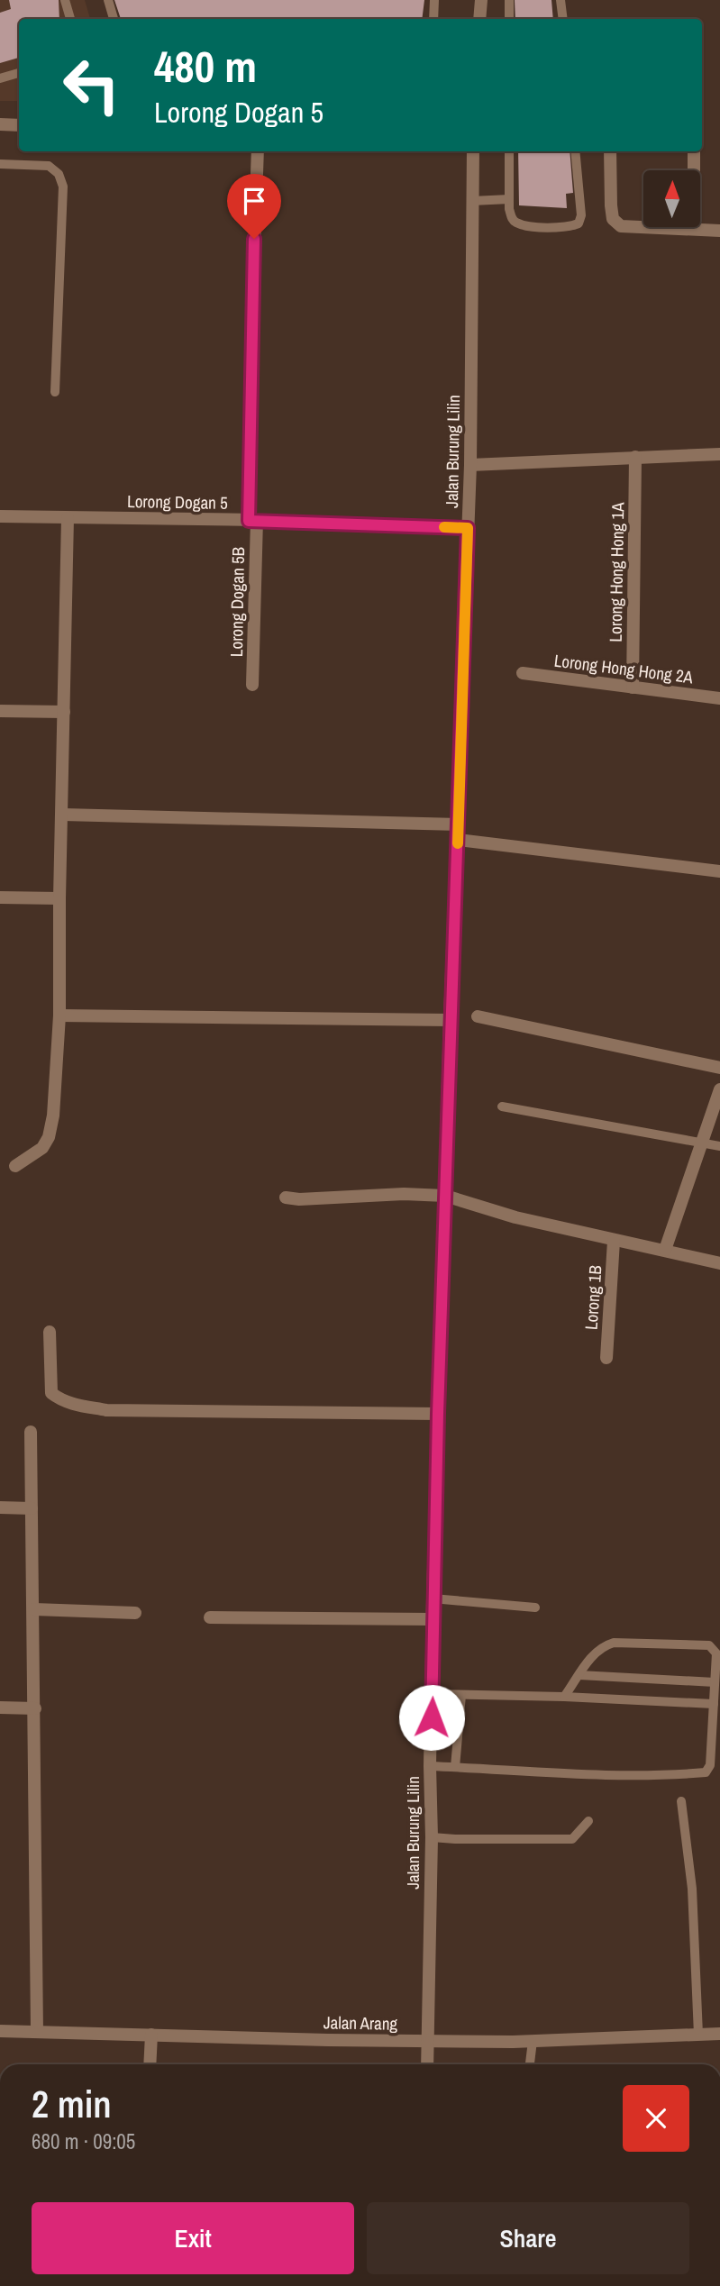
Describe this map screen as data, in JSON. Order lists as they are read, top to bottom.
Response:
{
  "streets": {
    "street": [
      "Jalan Burung Lilin",
      "Lorong Dogan 5",
      "Lorong Hong Hong 1A",
      "Lorong Dogan 5B",
      "Lorong Hong Hong 2A",
      "Lorong 1B",
      "Jalan Arang"
    ]
  },
  "crossings": [
    ["Jalan Burung Lilin", "Lorong Dogan 5"],
    ["Jalan Burung Lilin", "Jalan Arang"],
    ["Lorong Dogan 5", "Lorong Dogan 5B"],
    ["Lorong Hong Hong 1A", "Lorong Hong Hong 2A"]
  ],
  "north": "top",
  "page": {
    "turn": ["480 m", "Lorong Dogan 5"],
    "heading": ["2 min", "680 m · 09:05"],
    "buttons": ["Exit", "Share"]
  }
}
